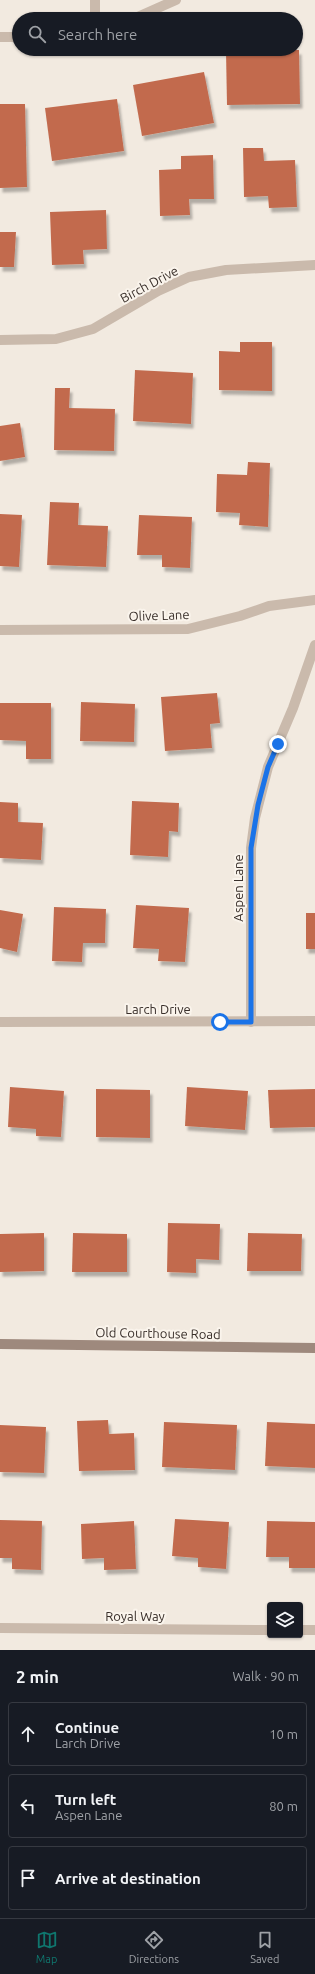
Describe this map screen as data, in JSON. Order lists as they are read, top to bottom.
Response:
{
  "streets": {
    "street": [
      "Birch Drive",
      "Olive Lane",
      "Aspen Lane",
      "Larch Drive",
      "Old Courthouse Road",
      "Royal Way"
    ]
  },
  "crossings": [
    ["Aspen Lane", "Larch Drive"]
  ],
  "page": {
    "search": "Search here",
    "heading": ["2 min", "Walk · 90 m"],
    "list": [
      ["Continue", "Larch Drive", "10 m"],
      ["Turn left", "Aspen Lane", "80 m"],
      "Arrive at destination"
    ],
    "nav": ["Map", "Directions", "Saved"]
  }
}
